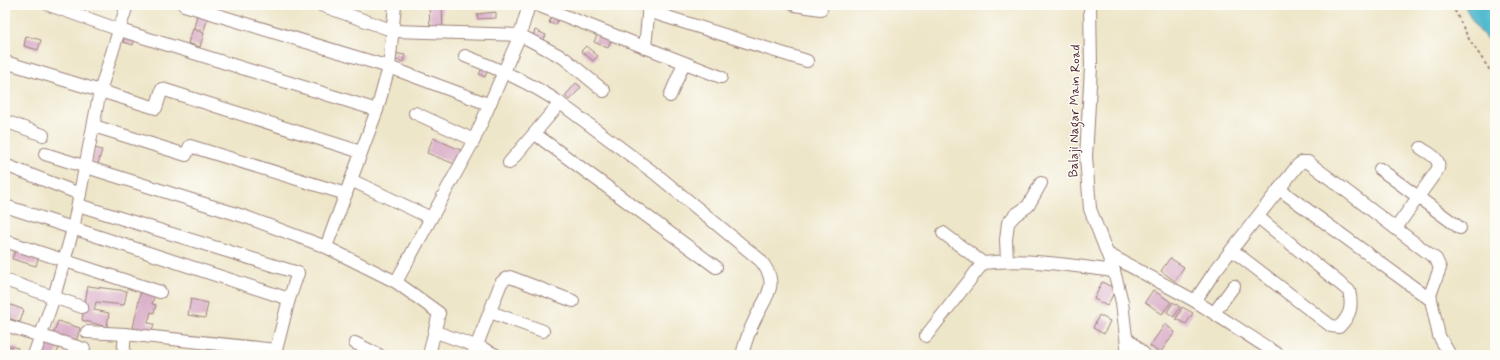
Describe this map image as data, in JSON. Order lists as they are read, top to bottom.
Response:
{
  "streets": {
    "street": ["Balaji Nagar Main Road"]
  }
}
